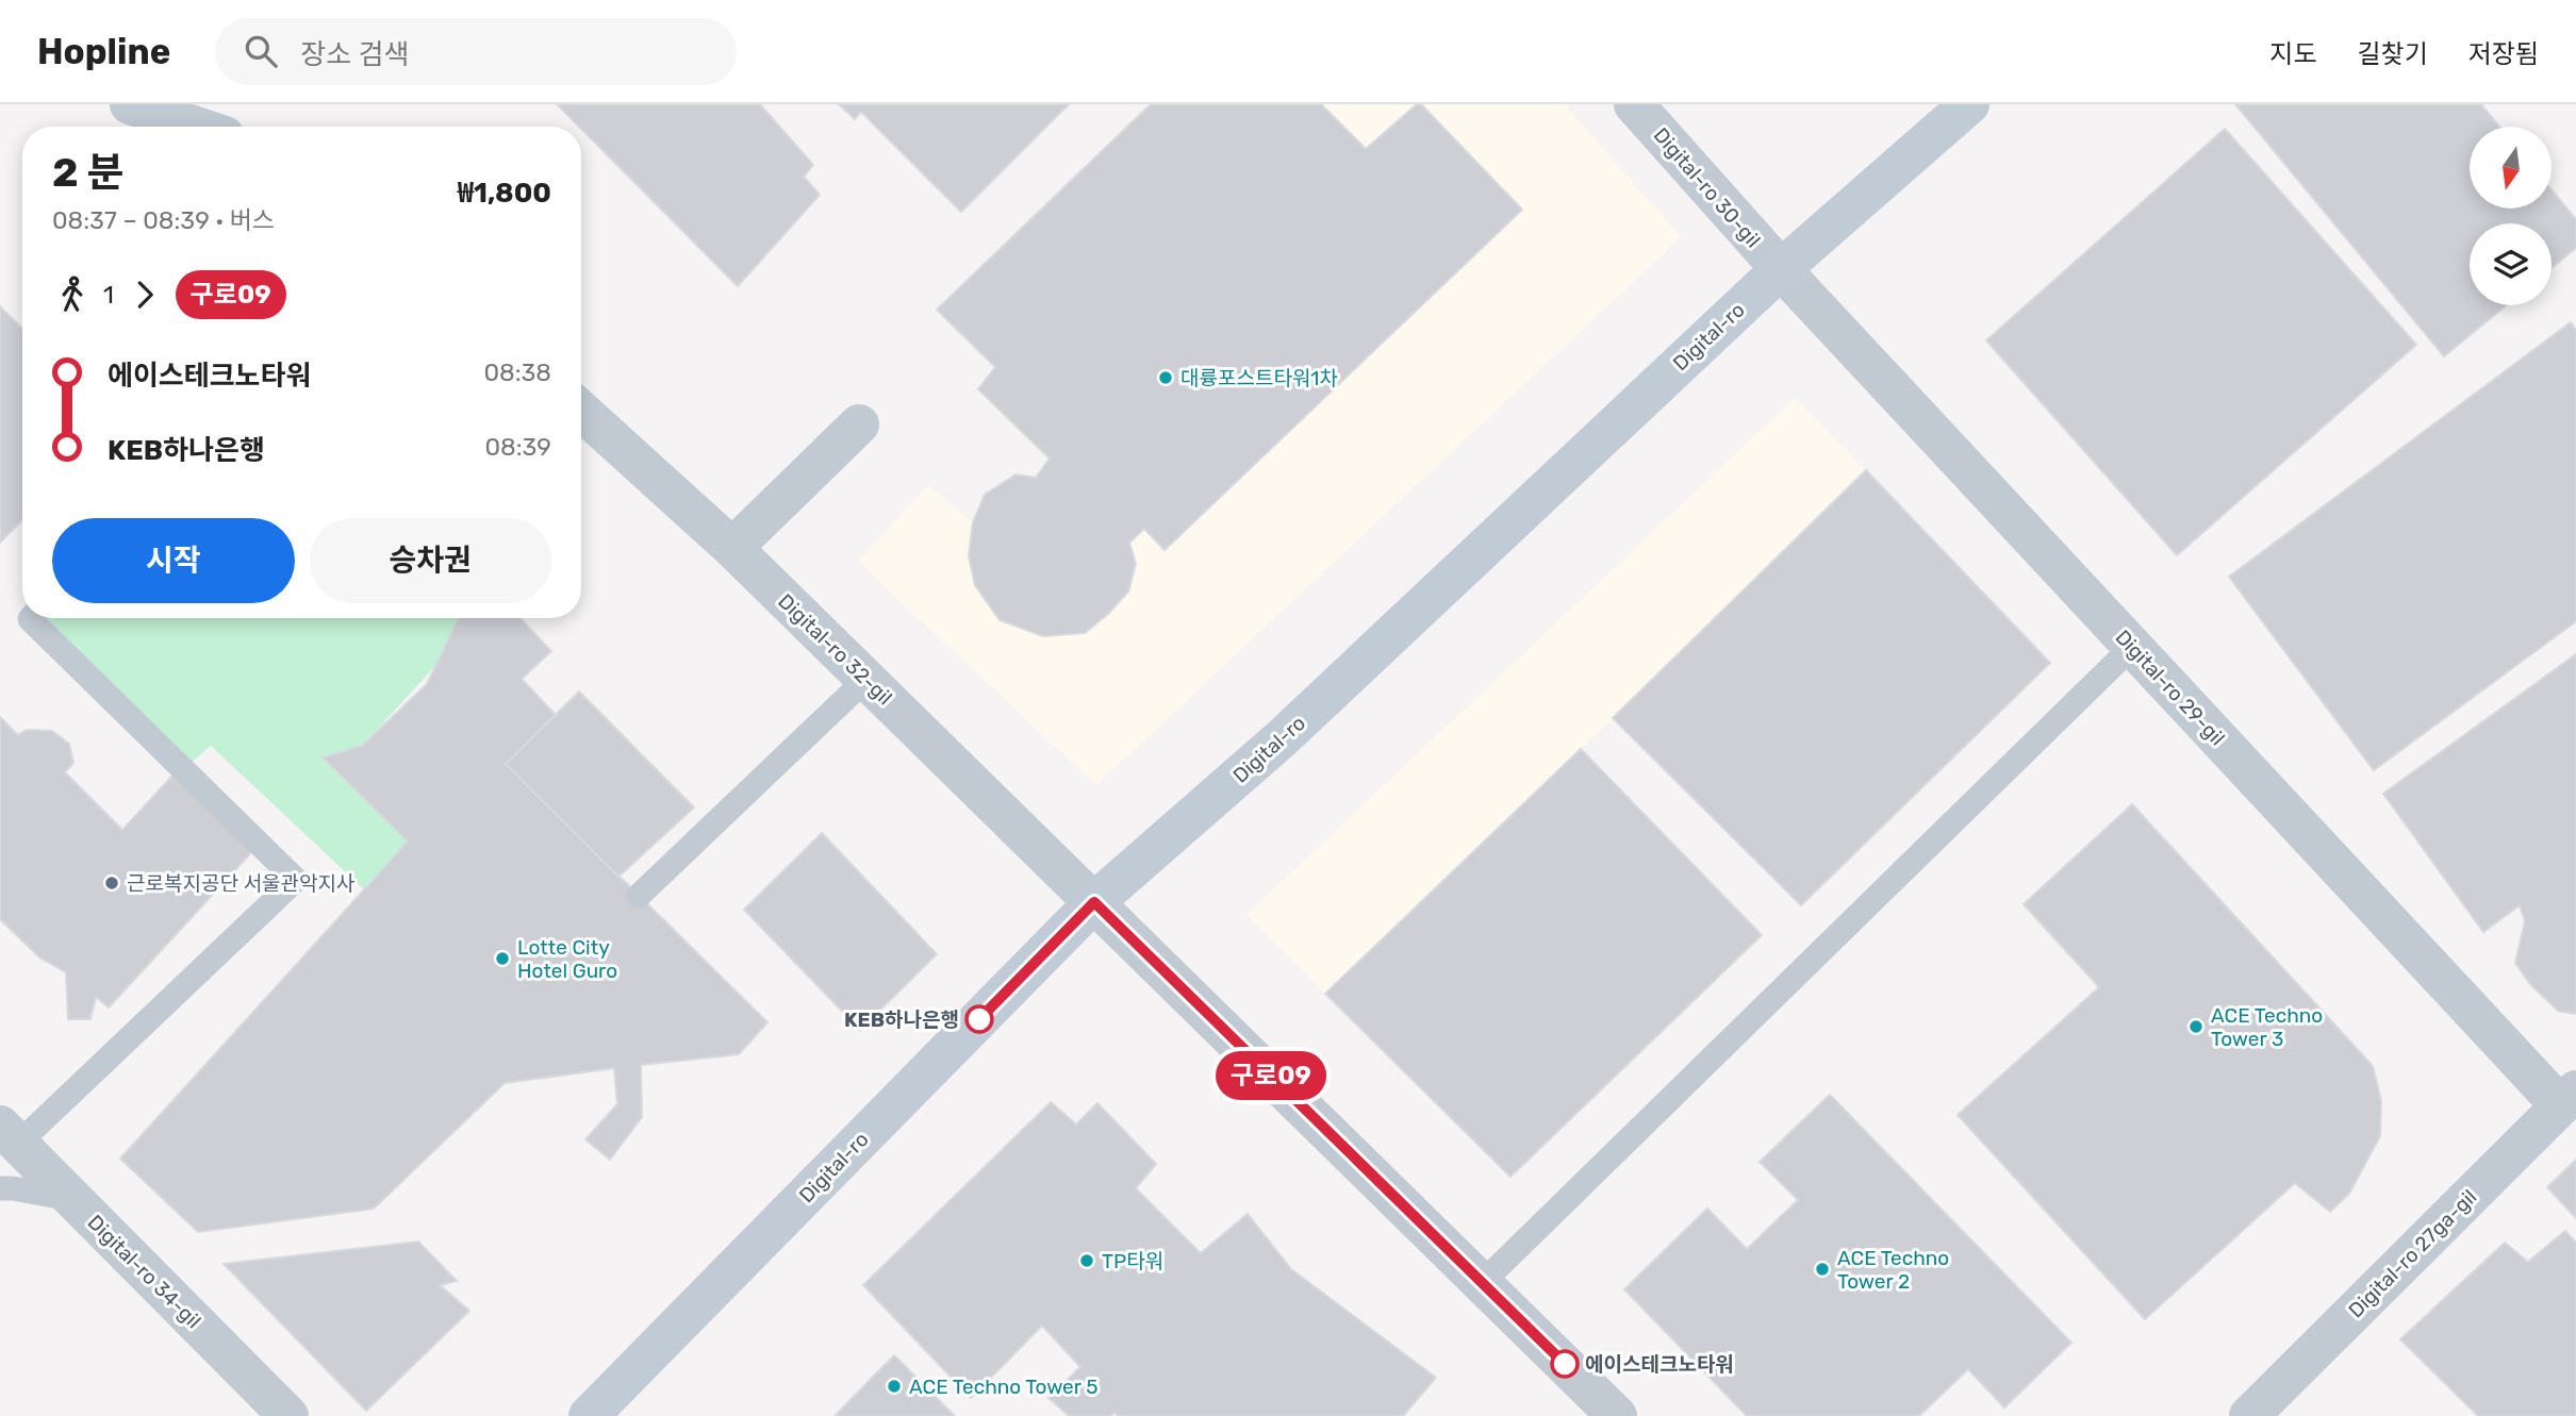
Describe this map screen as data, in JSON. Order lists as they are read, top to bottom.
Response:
{
  "streets": {
    "main road": ["Digital-ro"],
    "street": [
      "Digital-ro 30-gil",
      "Digital-ro 32-gil",
      "Digital-ro 29-gil",
      "Digital-ro 27ga-gil",
      "Digital-ro 34-gil"
    ]
  },
  "crossings": [
    ["Digital-ro 30-gil", "Digital-ro"],
    ["Digital-ro 30-gil", "Digital-ro 29-gil"],
    ["Digital-ro", "Digital-ro 32-gil"],
    ["Digital-ro", "Digital-ro 29-gil"],
    ["Digital-ro 29-gil", "Digital-ro 27ga-gil"]
  ],
  "places": [
    "대륭포스트타워1차",
    "근로복지공단 서울관악지사",
    "Lotte City Hotel Guro",
    "KEB하나은행",
    "ACE Techno Tower 3",
    "TP타워",
    "ACE Techno Tower 2",
    "에이스테크노타워",
    "ACE Techno Tower 5"
  ],
  "lines": ["bus line 구로09"],
  "north": "bottom",
  "page": {
    "header": "Hopline",
    "search": "장소 검색",
    "nav": ["지도", "길찾기", "저장됨"],
    "on_map": "구로09",
    "heading": ["2 분", "08:37 – 08:39 · 버스", "₩1,800"],
    "legs": ["1", "구로09"],
    "list": [
      {
        "name": "에이스테크노타워",
        "value": "08:38"
      },
      {
        "name": "KEB하나은행",
        "value": "08:39"
      }
    ],
    "buttons": ["시작", "승차권"]
  }
}
